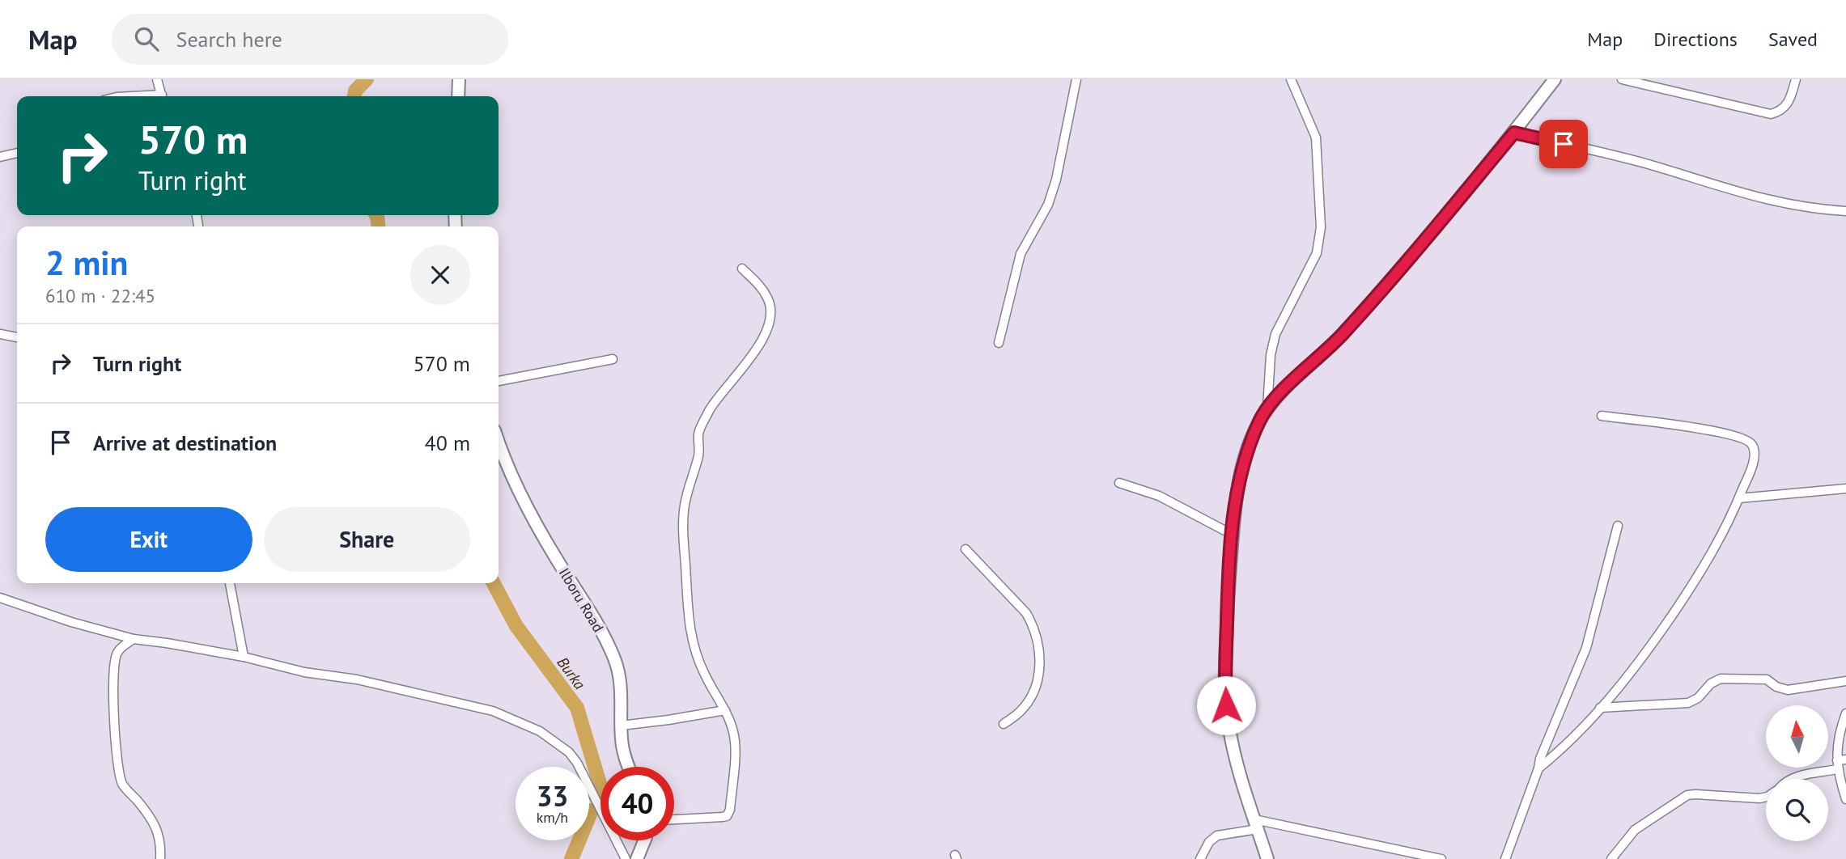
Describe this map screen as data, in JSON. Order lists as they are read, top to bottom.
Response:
{
  "streets": {
    "street": ["Ilboru Road"]
  },
  "water": ["Burka"],
  "north": "top",
  "page": {
    "header": "Map",
    "search": "Search here",
    "nav": ["Map", "Directions", "Saved"],
    "turn": ["570 m", "Turn right"],
    "heading": ["2 min", "610 m · 22:45"],
    "list": [
      {
        "name": "Turn right",
        "value": "570 m"
      },
      {
        "name": "Arrive at destination",
        "value": "40 m"
      }
    ],
    "buttons": ["Exit", "Share"],
    "speed": "33 km/h",
    "limit": "40"
  }
}
